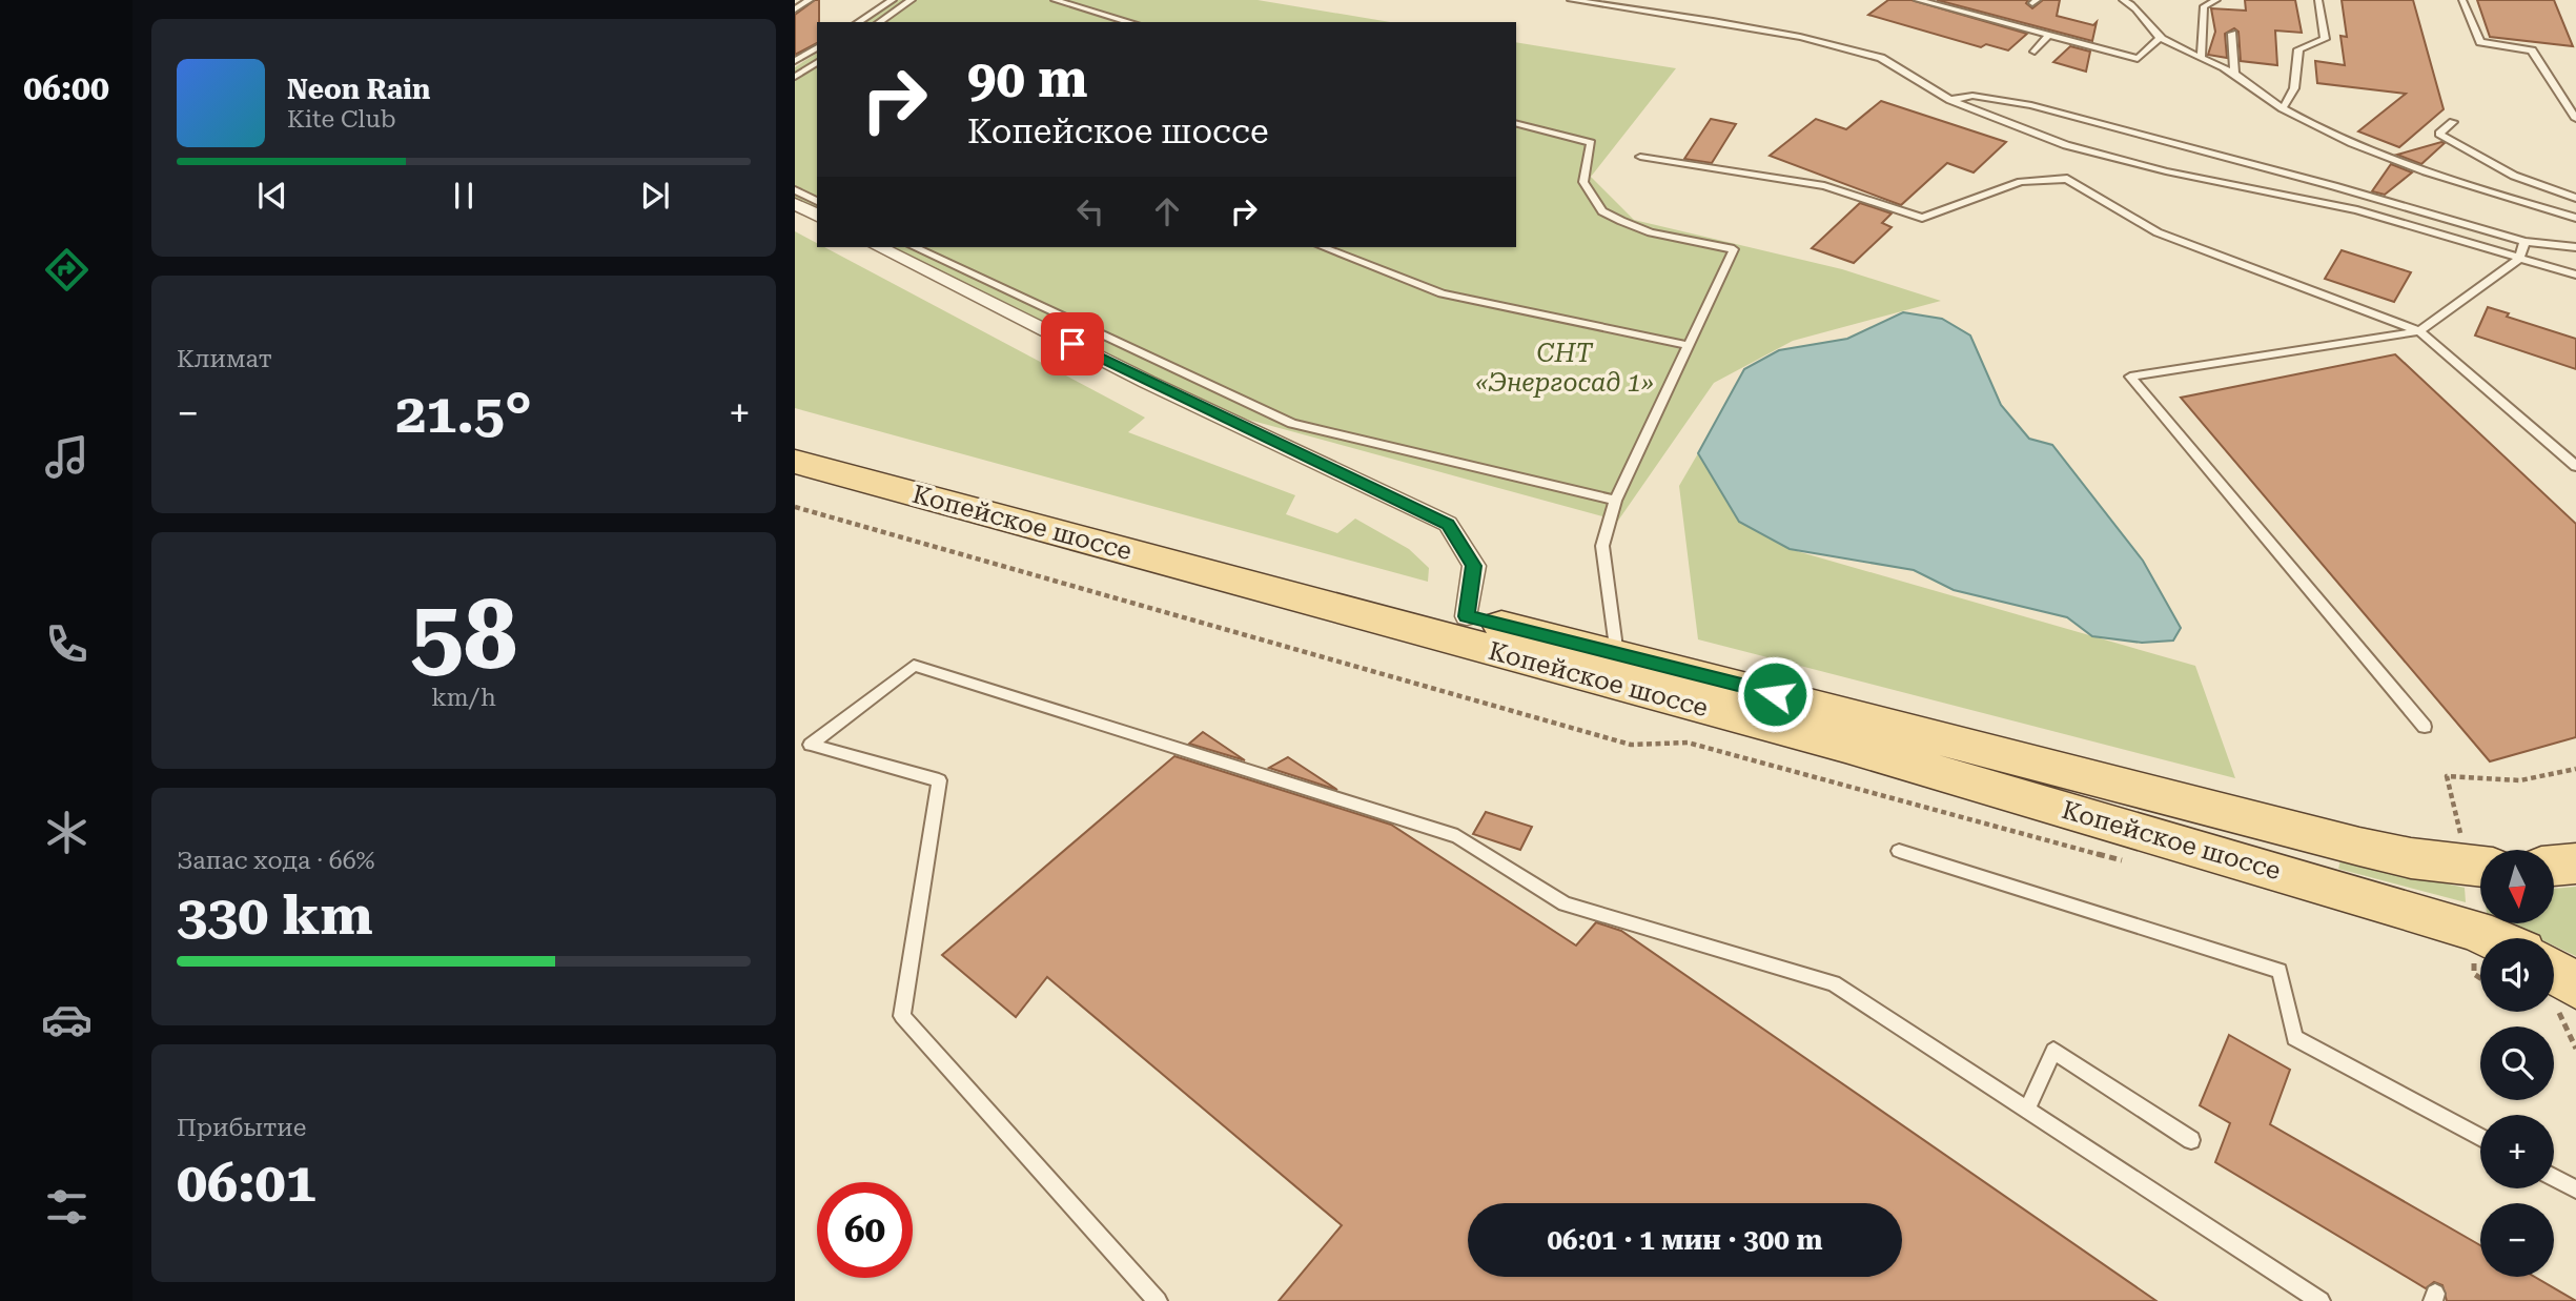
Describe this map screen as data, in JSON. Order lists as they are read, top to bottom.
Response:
{
  "streets": {
    "main road": ["Копейское шоссе"]
  },
  "parks": ["СНТ «Энергосад 1»"],
  "north": "bottom",
  "page": {
    "tabs": "06:00",
    "turn": ["90 m", "Копейское шоссе"],
    "song": ["Neon Rain", "Kite Club"],
    "tile": [
      "Климат",
      ["58", "km/h"],
      ["Запас хода · 66%", "330 km"],
      ["Прибытие", "06:01"]
    ],
    "heat": ["−", "21.5°", "+"],
    "map_buttons": ["+", "−"],
    "limit": "60",
    "trip": "06:01 · 1 мин · 300 m"
  }
}
